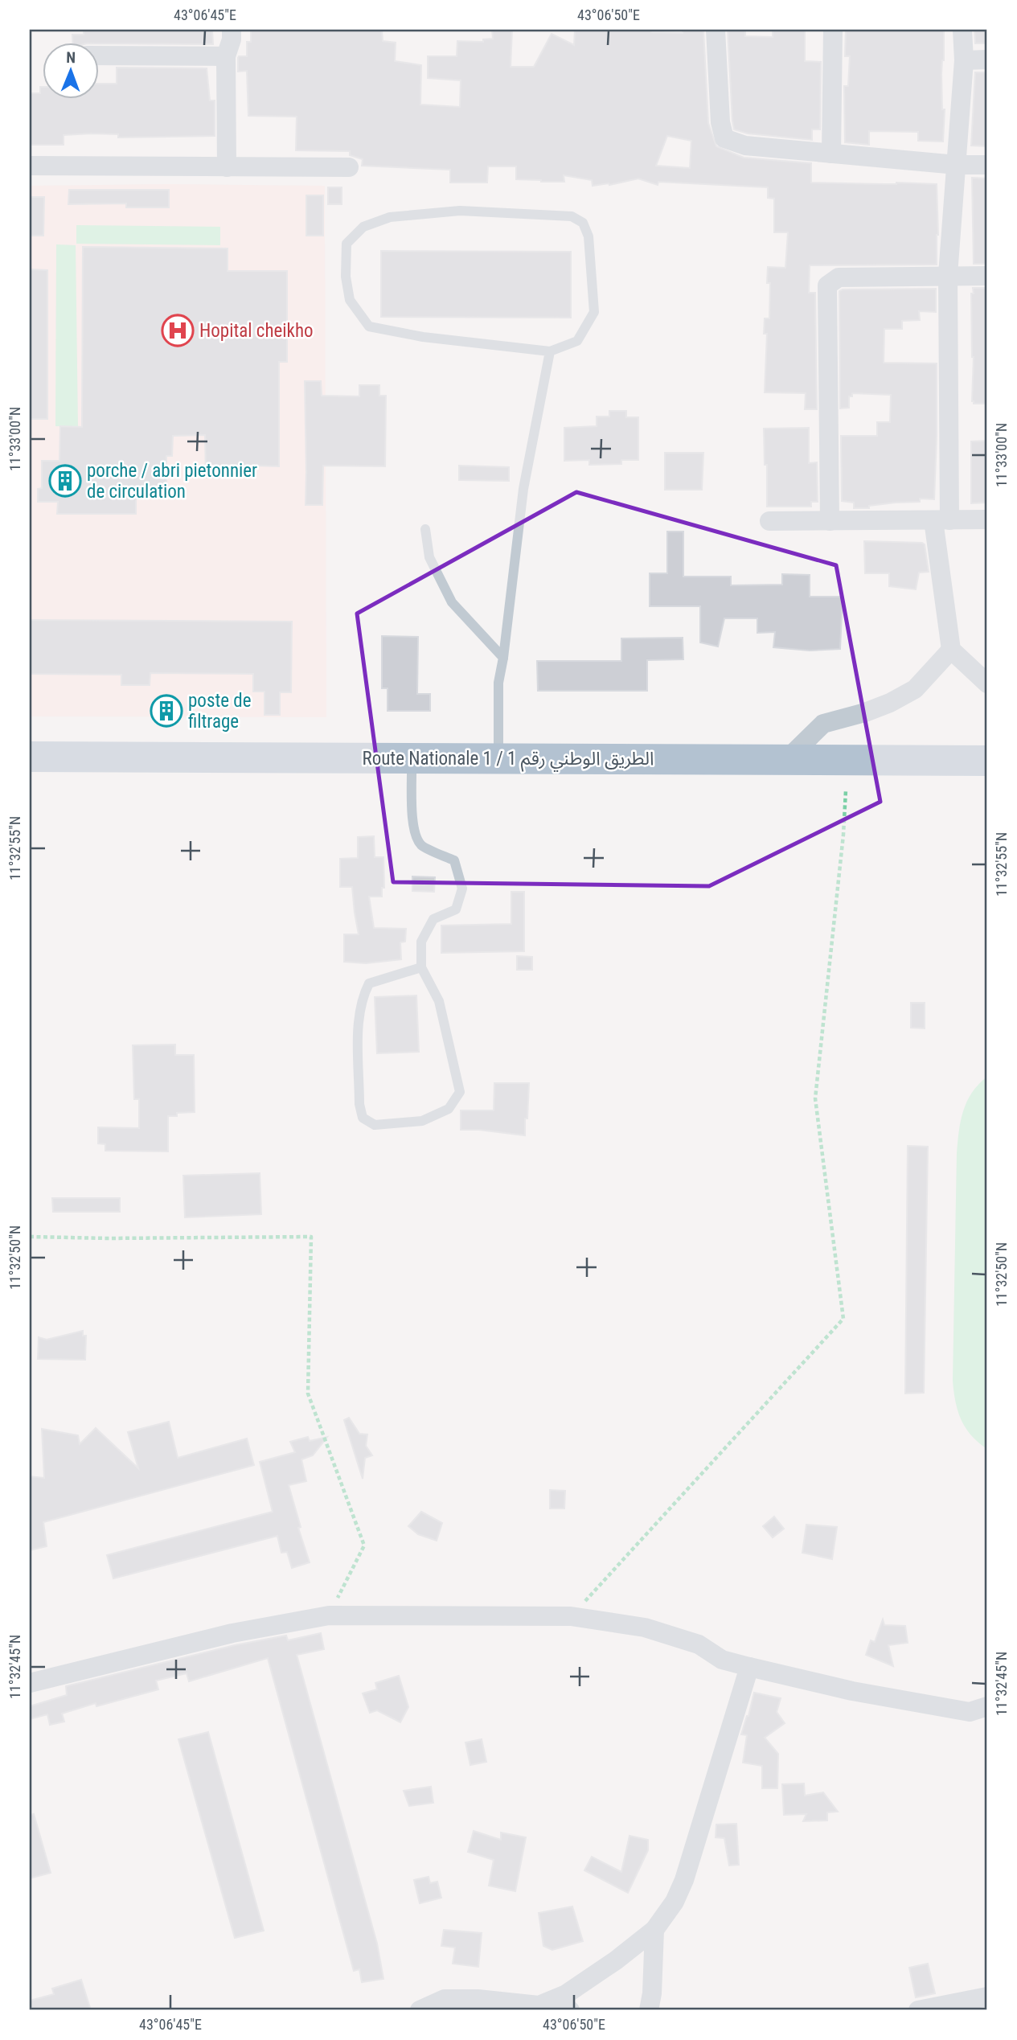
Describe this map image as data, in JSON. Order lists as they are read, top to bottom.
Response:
{
  "streets": {
    "main road": ["Route Nationale 1 / الطريق الوطني رقم 1"]
  },
  "places": {
    "hospital": ["Hopital cheikho"],
    "building": ["porche / abri pietonnier de circulation", "poste de filtrage"]
  },
  "north": "top",
  "coordinates": [
    "43°06'45\"E",
    "43°06'50\"E",
    "11°33'00\"N",
    "11°32'55\"N",
    "11°32'50\"N",
    "11°32'45\"N"
  ]
}
